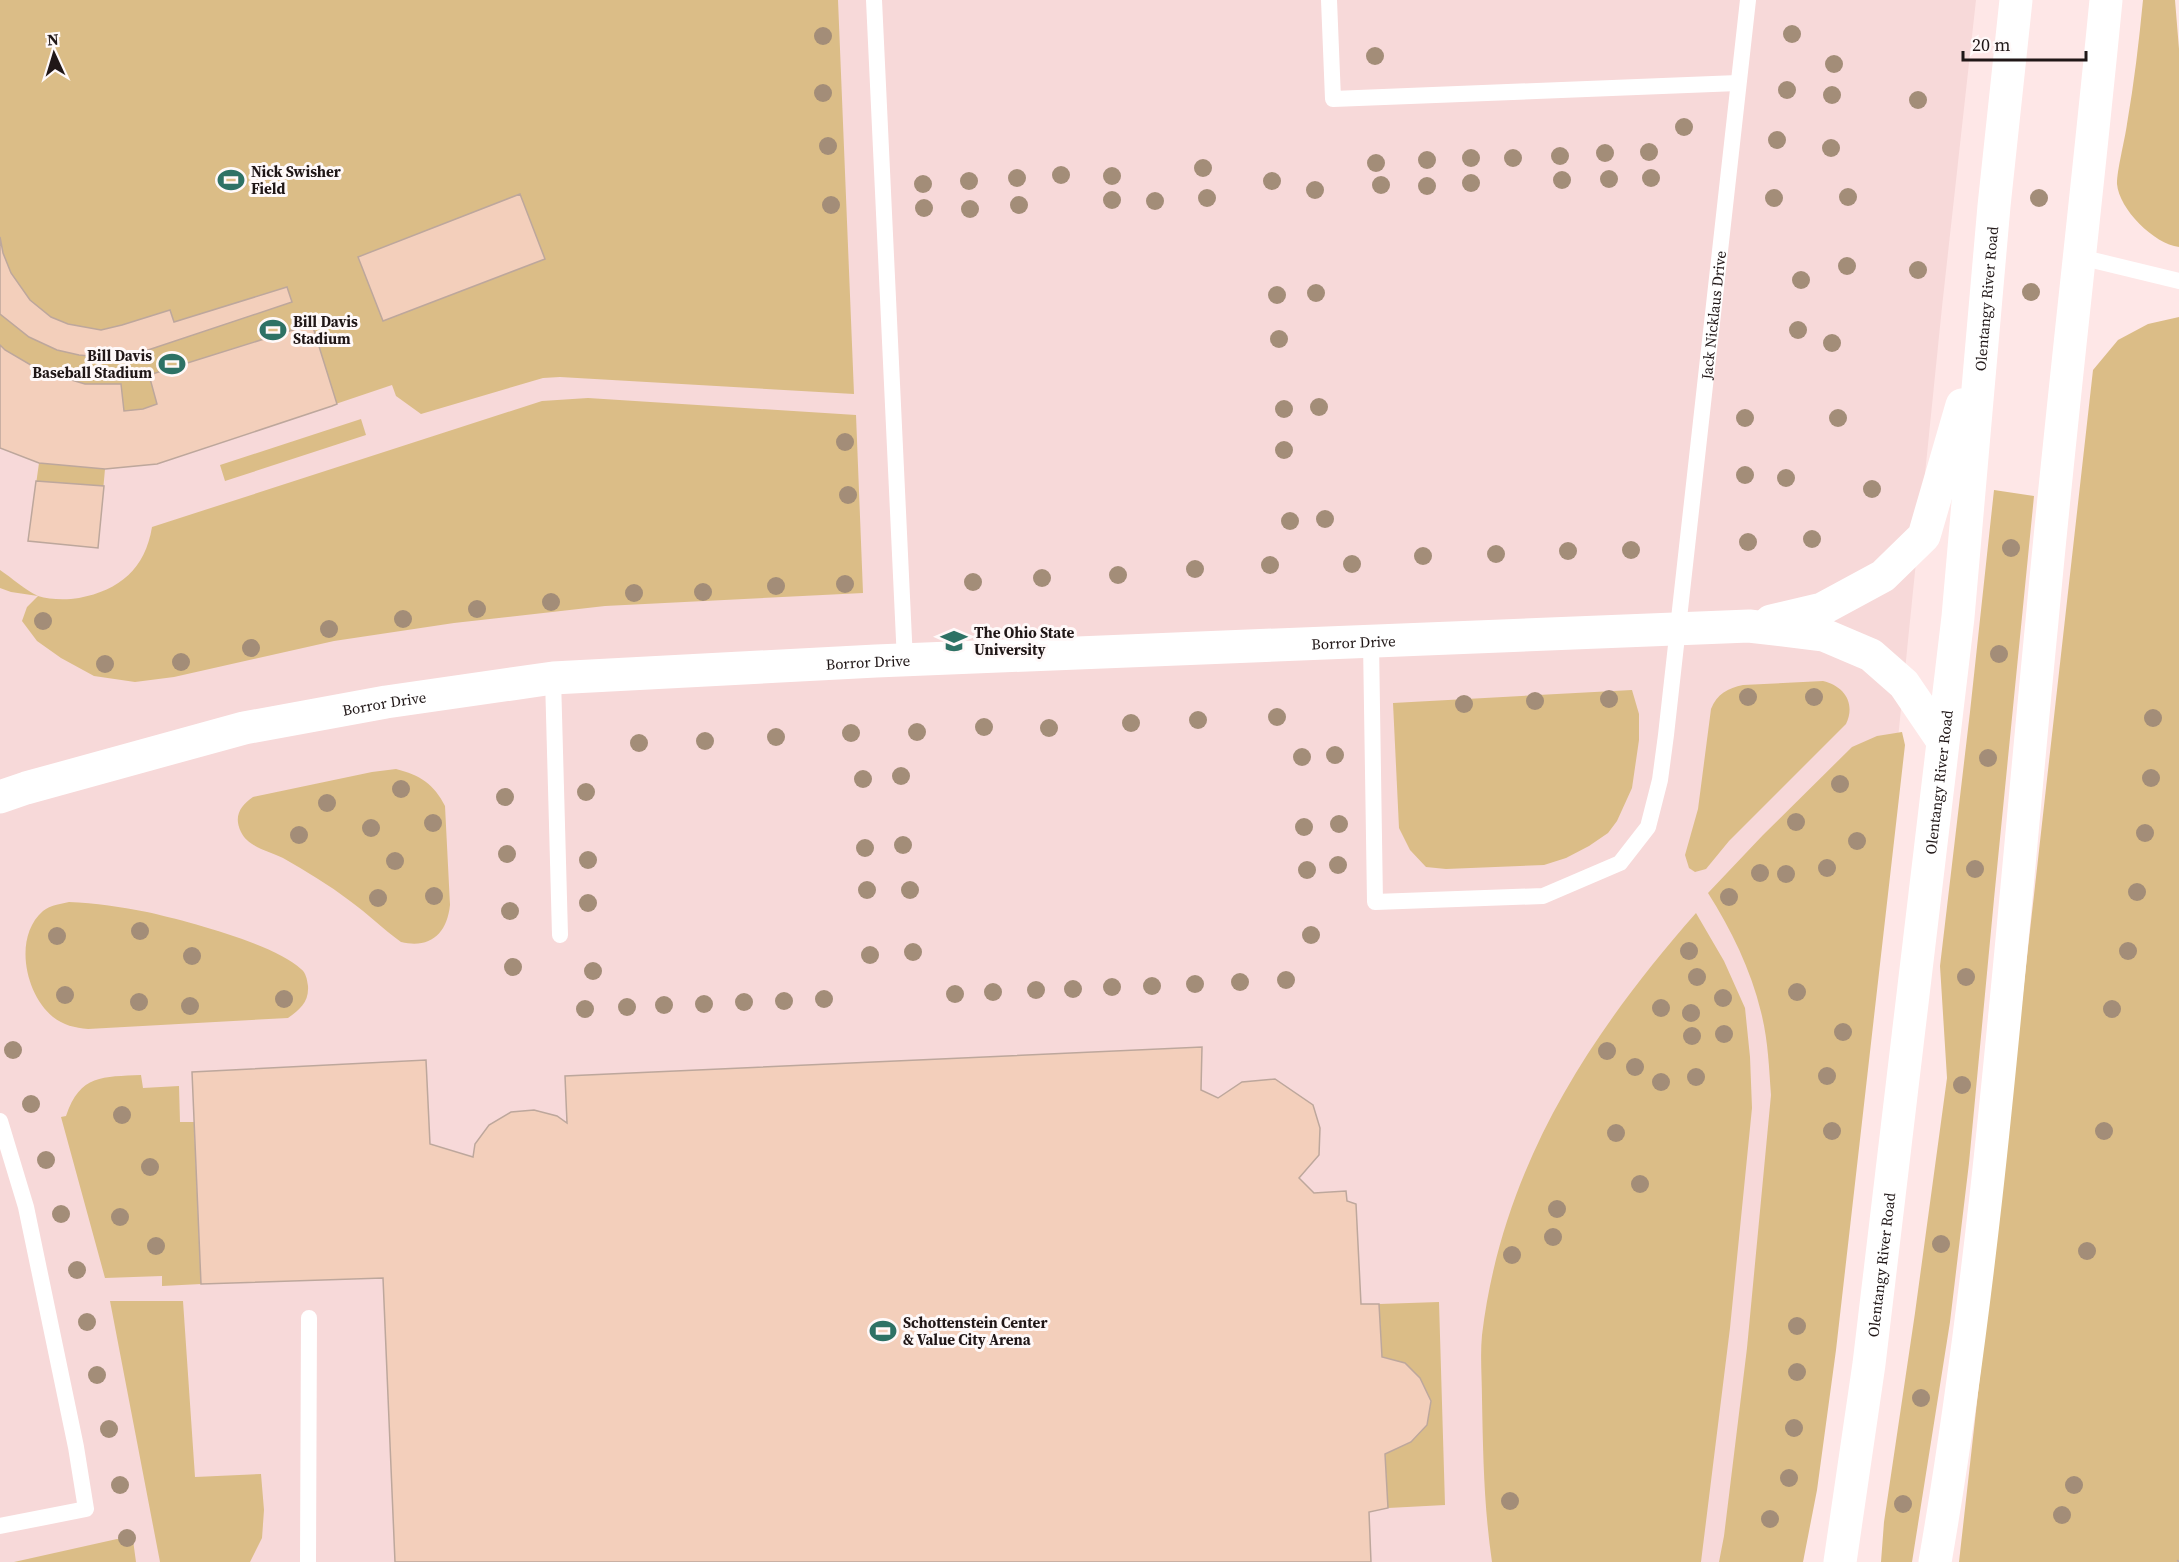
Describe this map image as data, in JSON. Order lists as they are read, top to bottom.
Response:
{
  "streets": {
    "main road": ["Olentangy River Road", "Borror Drive"],
    "lane": ["Jack Nicklaus Drive"]
  },
  "crossings": [
    ["Jack Nicklaus Drive", "Borror Drive"]
  ],
  "places": {
    "sports": [
      "Nick Swisher Field",
      "Bill Davis Stadium",
      "Bill Davis Baseball Stadium",
      "Schottenstein Center & Value City Arena"
    ],
    "school or university": ["The Ohio State University"]
  },
  "scale_bar": "20 m",
  "north": "top"
}
